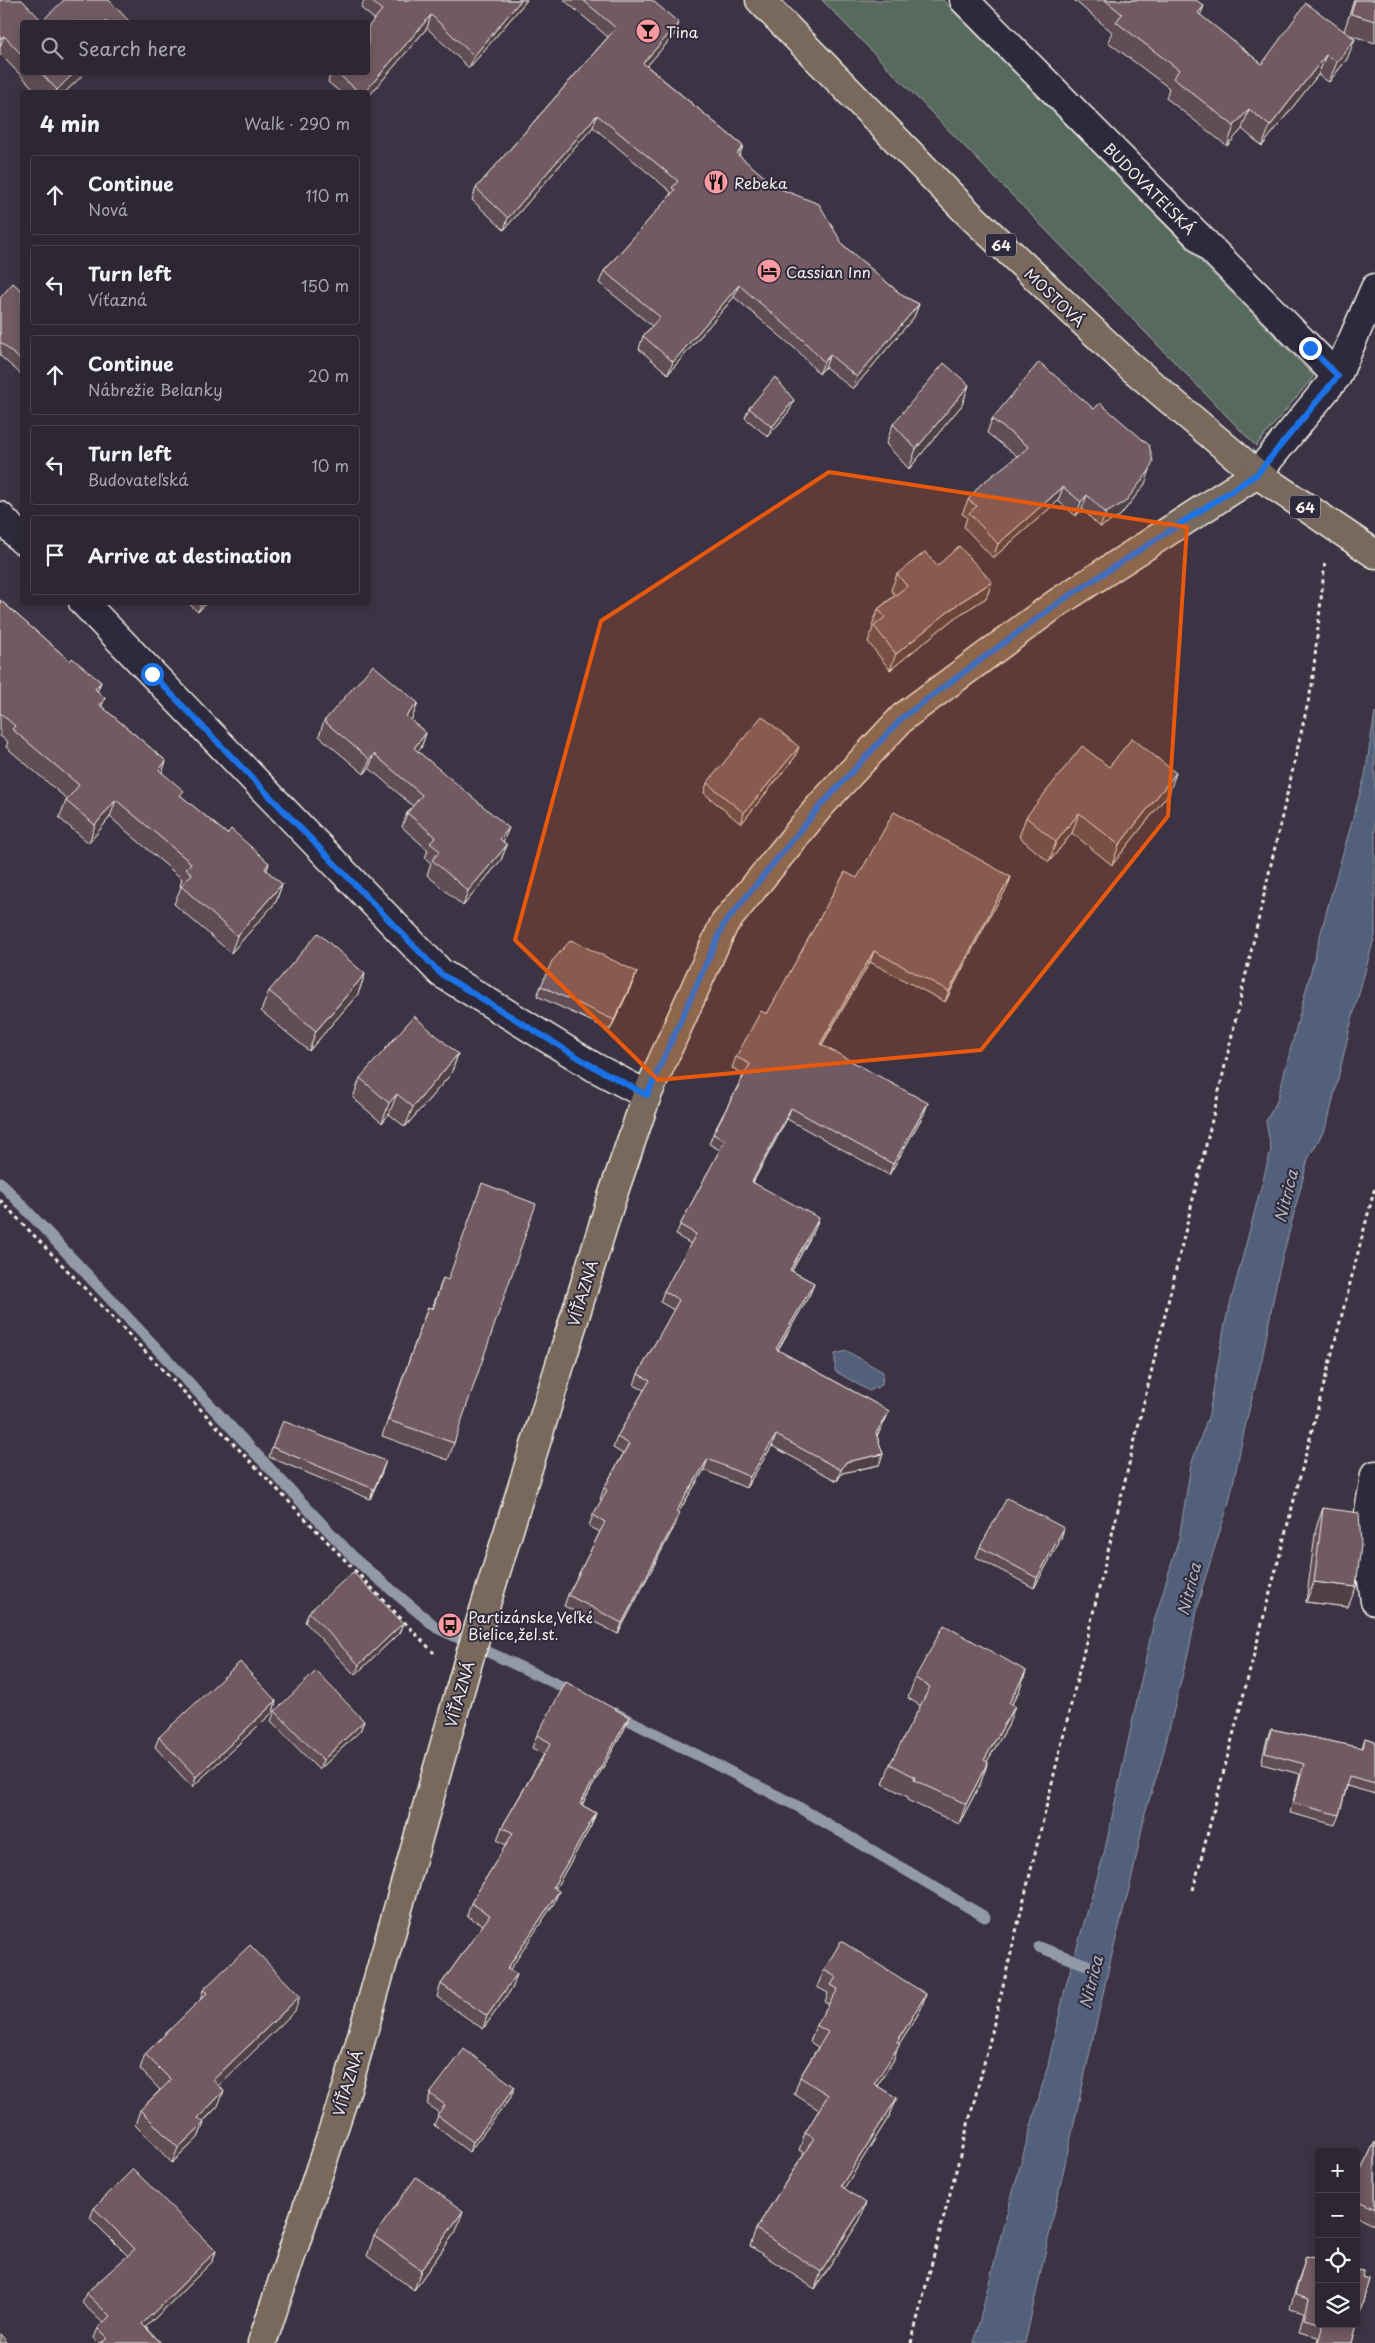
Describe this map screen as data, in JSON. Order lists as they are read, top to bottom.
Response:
{
  "streets": {
    "main road": ["64", "MOSTOVÁ", "VÍŤAZNÁ"],
    "street": ["BUDOVATEĽSKÁ"]
  },
  "crossings": [
    ["64", "MOSTOVÁ"],
    ["64", "VÍŤAZNÁ"],
    ["MOSTOVÁ", "VÍŤAZNÁ"]
  ],
  "water": ["Nitrica"],
  "places": {
    "bar": ["Tina"],
    "restaurant": ["Rebeka"],
    "hotel": ["Cassian Inn"],
    "bus stop": ["Partizánske,Veľké Bielice,žel.st."]
  },
  "page": {
    "search": "Search here",
    "heading": ["4 min", "Walk · 290 m"],
    "list": [
      ["Continue", "Nová", "110 m"],
      ["Turn left", "Víťazná", "150 m"],
      ["Continue", "Nábrežie Belanky", "20 m"],
      ["Turn left", "Budovateľská", "10 m"],
      "Arrive at destination"
    ],
    "map_buttons": ["+", "−"]
  }
}
